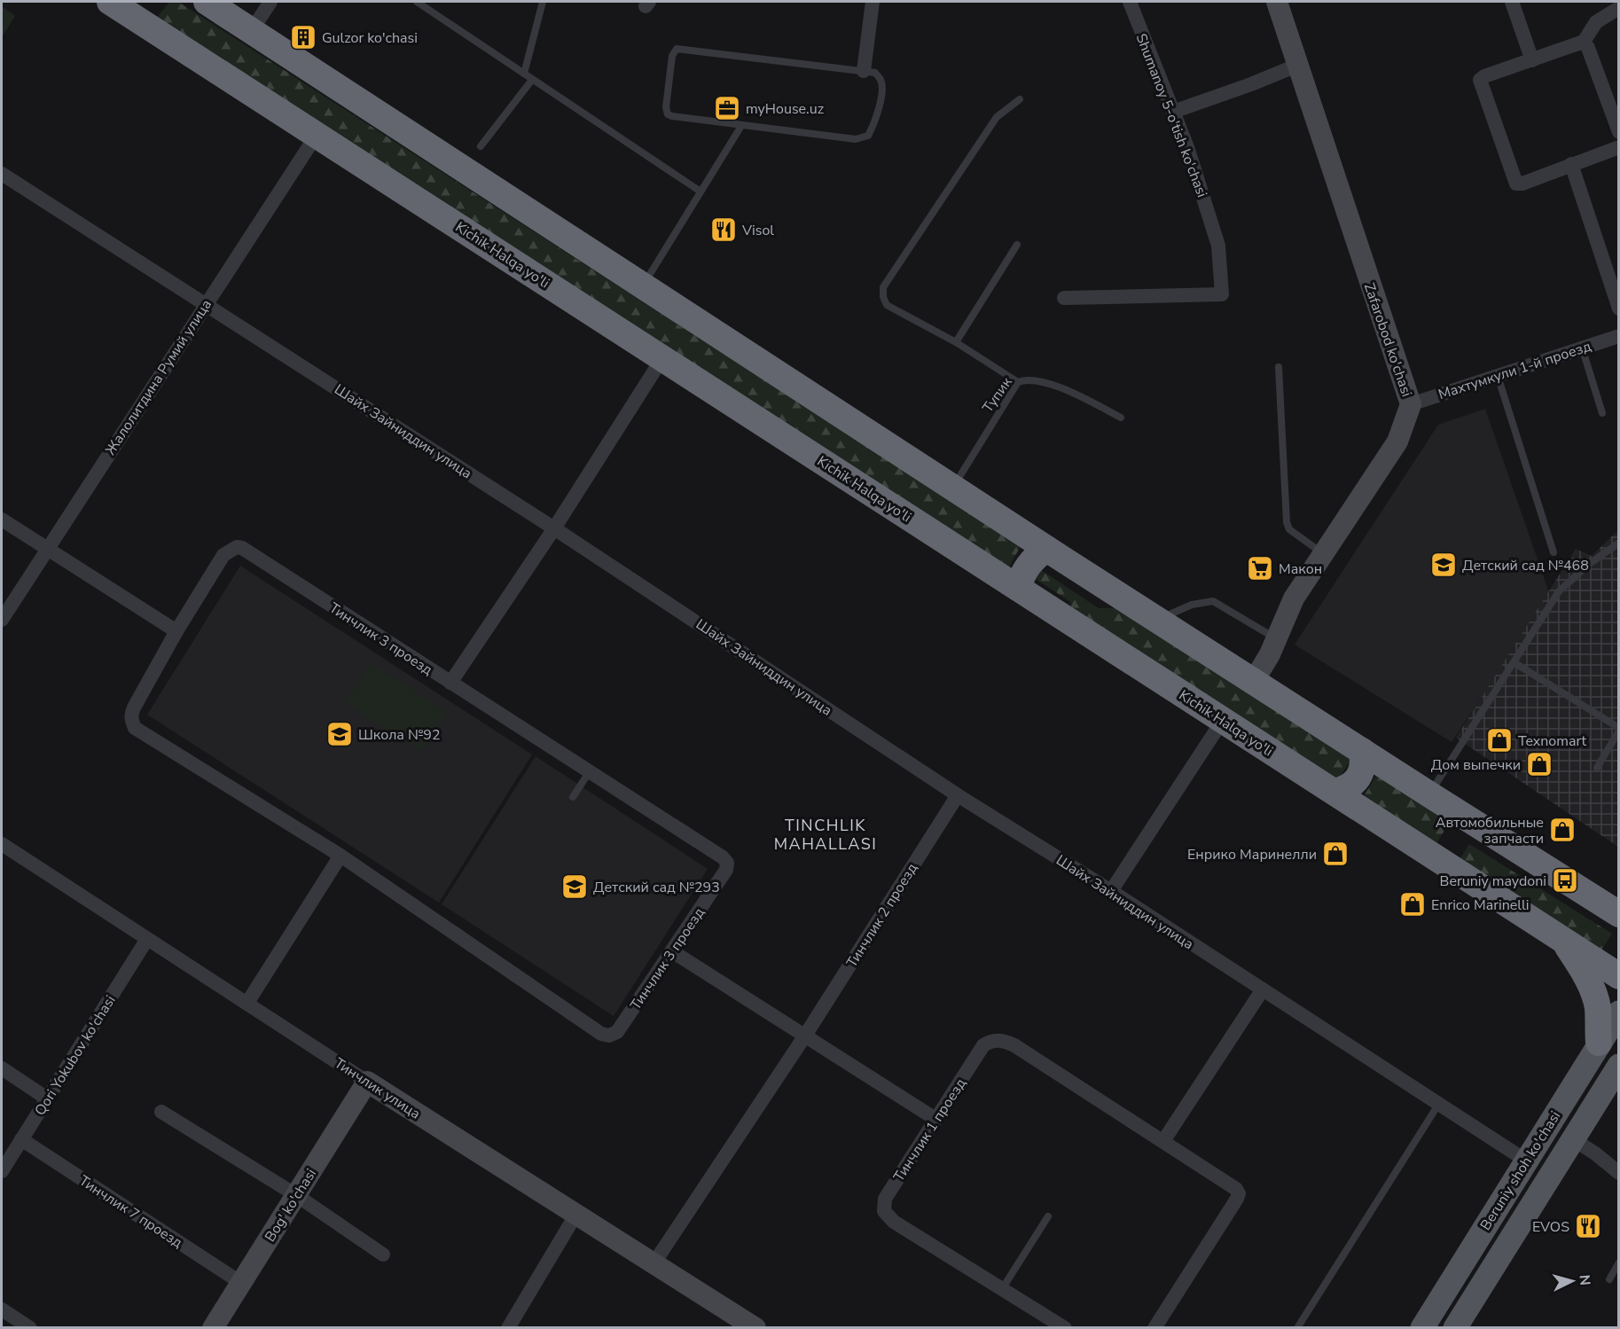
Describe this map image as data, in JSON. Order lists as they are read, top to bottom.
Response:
{
  "streets": {
    "highway": ["Kichik Halqa yo'li"],
    "main road": ["Beruniy shoh ko'chasi"],
    "street": [
      "Shumanoy 5-o'tish ko'chasi",
      "Zafarobod ko'chasi",
      "Махтумкули 1-й проезд",
      "Жалолитдина Румий улица",
      "Шайх Зайниддин улица",
      "Тинчлик 3 проезд",
      "Тинчлик 2 проезд",
      "Qori Yokubov ko'chasi",
      "Тинчлик улица",
      "Тинчлик 1 проезд",
      "Bog' ko'chasi",
      "Тинчлик 7 проезд"
    ],
    "lane": ["Тупик"]
  },
  "crossings": [
    ["Kichik Halqa yo'li", "Жалолитдина Румий улица"],
    ["Zafarobod ko'chasi", "Махтумкули 1-й проезд"],
    ["Жалолитдина Румий улица", "Шайх Зайниддин улица"],
    ["Шайх Зайниддин улица", "Тинчлик 2 проезд"],
    ["Шайх Зайниддин улица", "Beruniy shoh ko'chasi"],
    ["Тинчлик 2 проезд", "Тинчлик улица"],
    ["Qori Yokubov ko'chasi", "Тинчлик улица"],
    ["Qori Yokubov ko'chasi", "Тинчлик 7 проезд"],
    ["Тинчлик улица", "Bog' ko'chasi"],
    ["Bog' ko'chasi", "Тинчлик 7 проезд"]
  ],
  "districts": ["TINCHLIK MAHALLASI"],
  "places": {
    "building": ["Gulzor ko'chasi"],
    "office": ["myHouse.uz"],
    "restaurant": ["Visol", "EVOS"],
    "school or university": ["Детский сад №468", "Школа №92", "Детский сад №293"],
    "supermarket": ["Макон"],
    "shop": [
      "Texnomart",
      "Дом выпечки",
      "Автомобильные запчасти",
      "Енрико Маринелли",
      "Enrico Marinelli"
    ],
    "bus stop": ["Beruniy maydoni"]
  },
  "north": "right"
}
